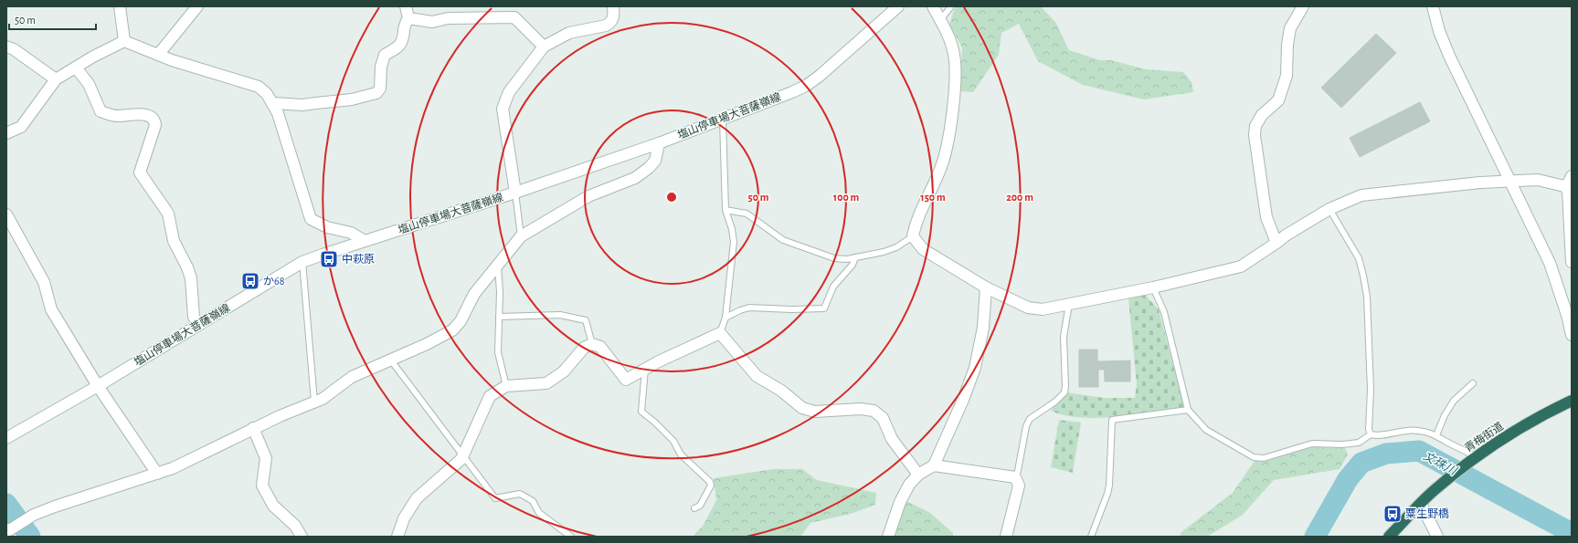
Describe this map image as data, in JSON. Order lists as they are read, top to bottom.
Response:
{
  "streets": {
    "highway": ["青梅街道"],
    "street": ["塩山停車場大菩薩嶺線"]
  },
  "water": ["文珠川"],
  "places": {
    "bus stop": ["中萩原", "か68", "粟生野橋"]
  },
  "scale_bar": "50 m",
  "rings": [
    "50 m",
    "100 m",
    "150 m",
    "200 m"
  ]
}
